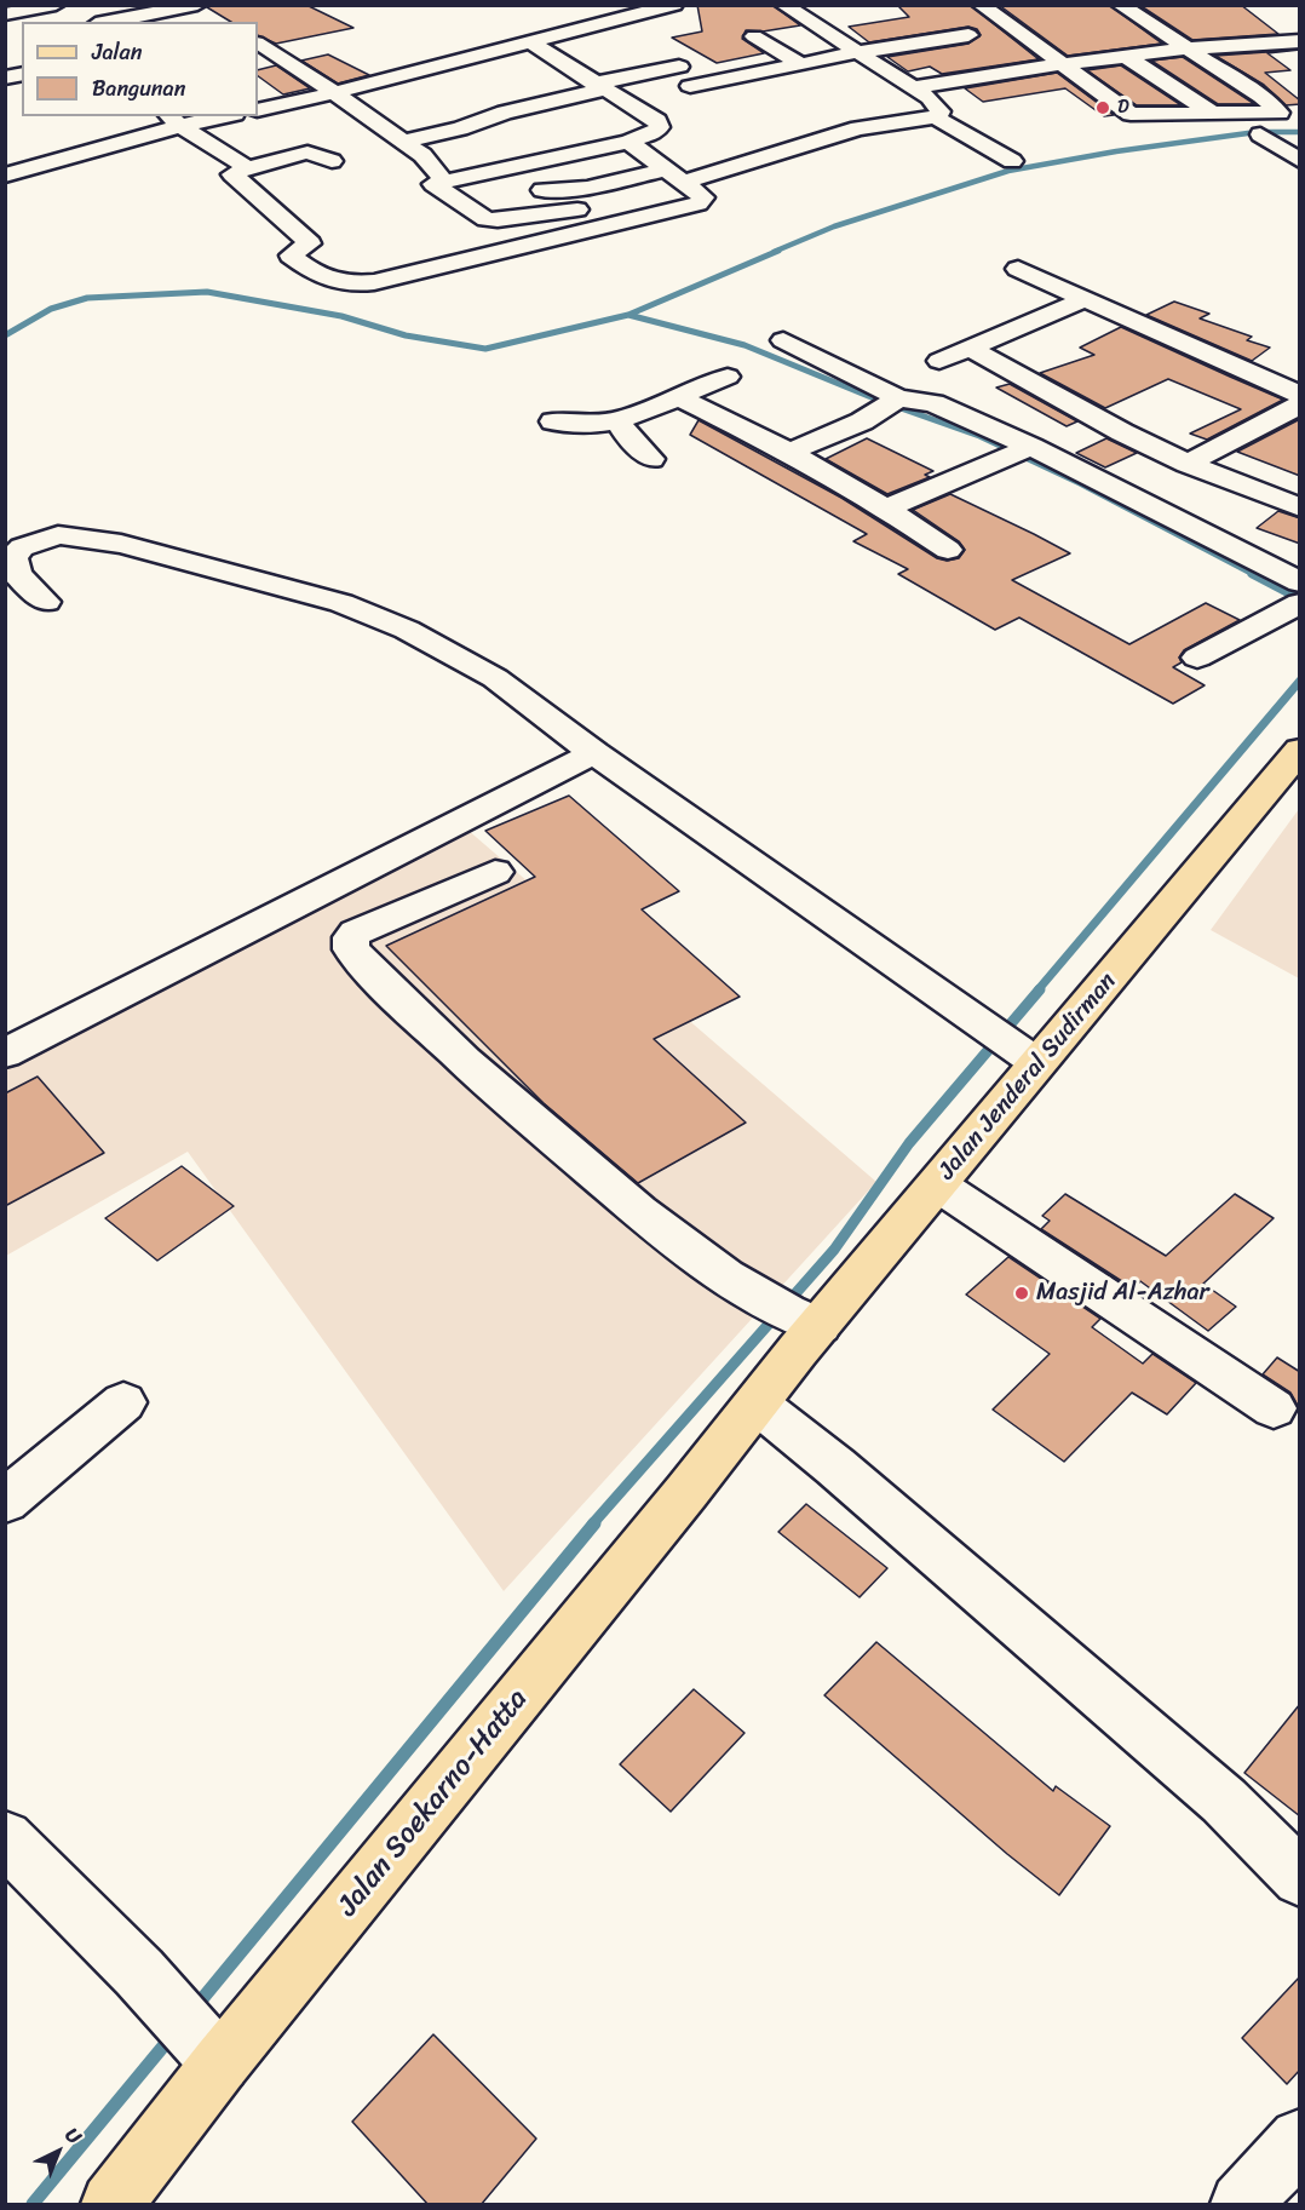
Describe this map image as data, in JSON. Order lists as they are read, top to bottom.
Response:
{
  "streets": {
    "main road": ["Jalan Jenderal Sudirman", "Jalan Soekarno-Hatta"]
  },
  "crossings": [
    ["Jalan Jenderal Sudirman", "Jalan Soekarno-Hatta"]
  ],
  "places": ["D", "Masjid Al-Azhar"],
  "legend": ["Jalan", "Bangunan"],
  "north": "top right"
}
